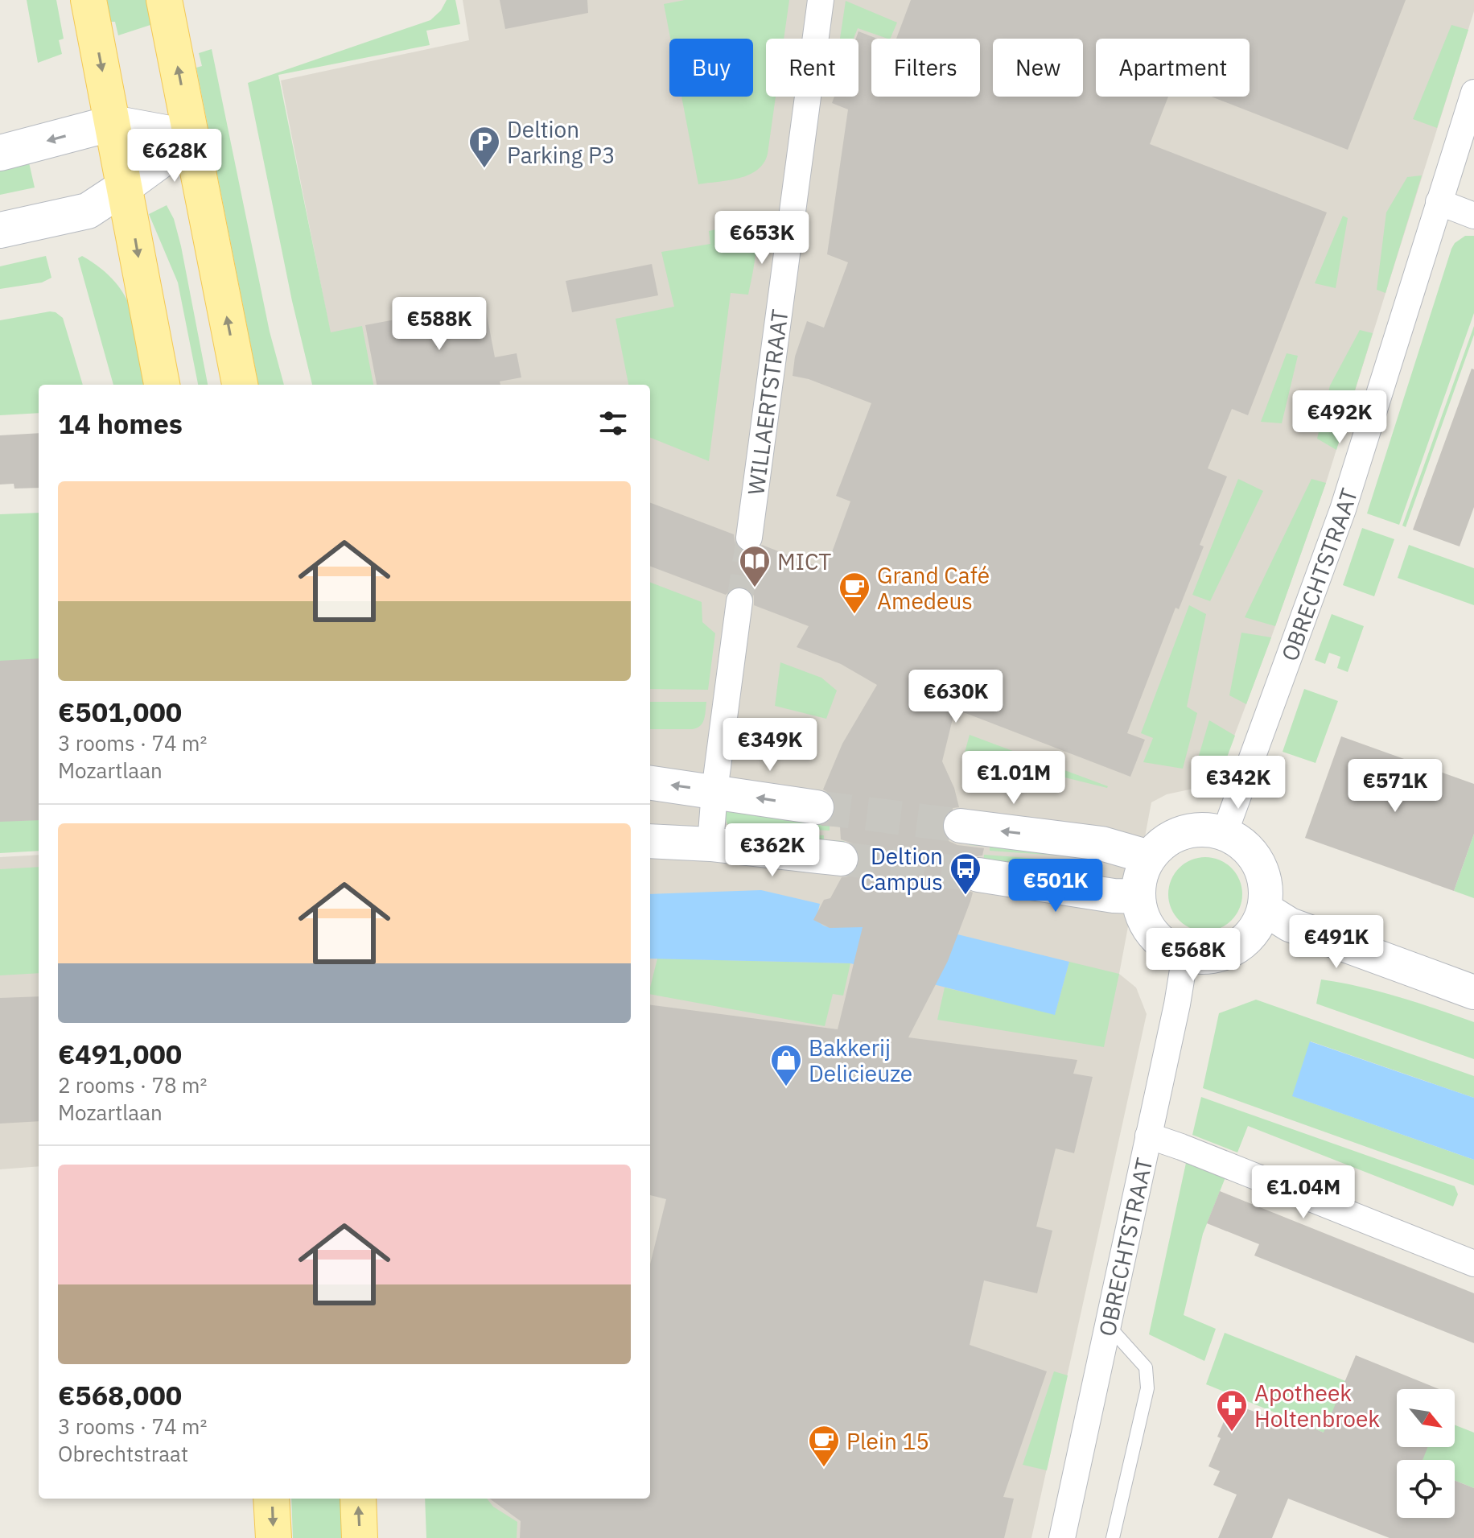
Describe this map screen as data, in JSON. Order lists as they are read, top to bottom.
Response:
{
  "streets": {
    "street": ["WILLAERTSTRAAT", "OBRECHTSTRAAT"]
  },
  "places": {
    "parking": ["Deltion Parking P3"],
    "library": ["MICT"],
    "cafe": ["Grand Café Amedeus", "Plein 15"],
    "bus stop": ["Deltion Campus"],
    "shop": ["Bakkerij Delicieuze"],
    "pharmacy": ["Apotheek Holtenbroek"]
  },
  "north": "bottom right",
  "page": {
    "chip": [
      "Buy",
      "Rent",
      "Filters",
      "New",
      "Apartment"
    ],
    "price": [
      "€628K",
      "€653K",
      "€588K",
      "€492K",
      "€630K",
      "€349K",
      "€1.01M",
      "€342K",
      "€571K",
      "€362K",
      "€501K",
      "€491K",
      "€568K",
      "€1.04M"
    ],
    "heading": "14 homes",
    "list": [
      {
        "name": "€501,000",
        "note": "3 rooms · 74 m² · Mozartlaan"
      },
      {
        "name": "€491,000",
        "note": "2 rooms · 78 m² · Mozartlaan"
      },
      {
        "name": "€568,000",
        "note": "3 rooms · 74 m² · Obrechtstraat"
      }
    ]
  }
}
